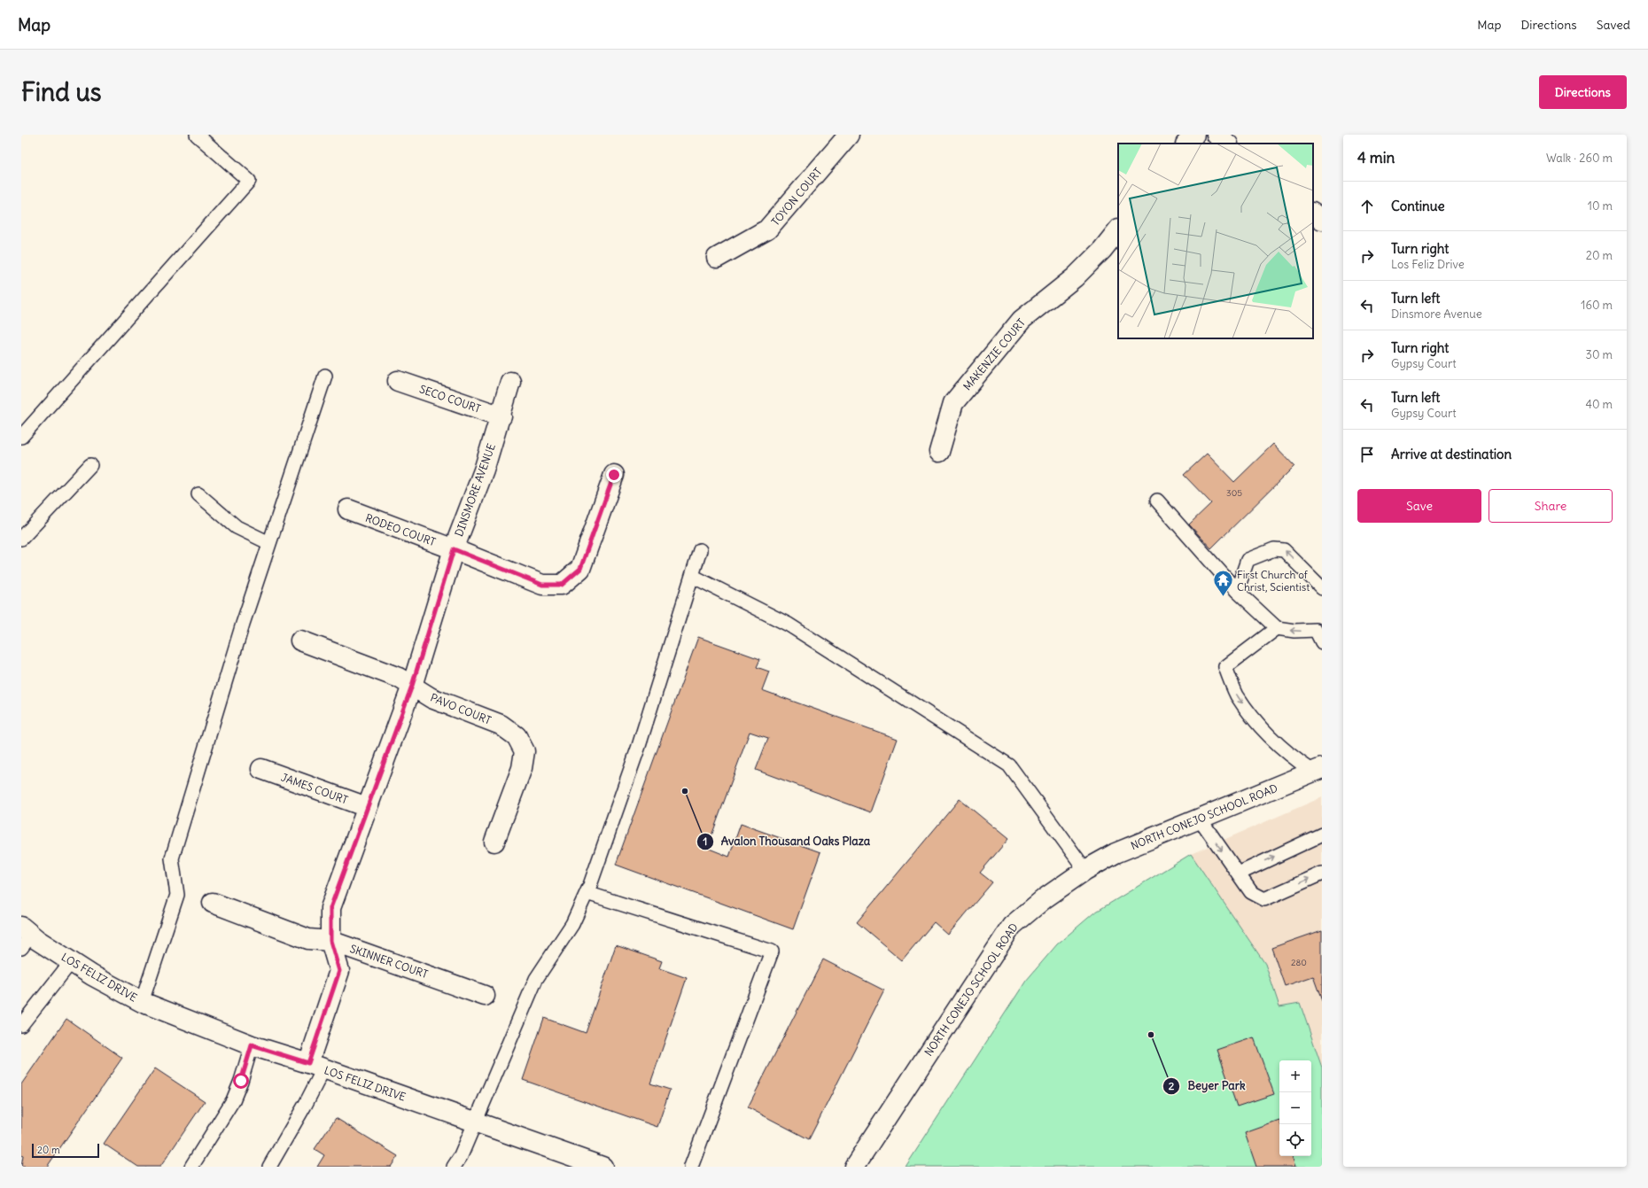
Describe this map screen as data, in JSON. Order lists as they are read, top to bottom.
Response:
{
  "streets": {
    "street": [
      "TOYON COURT",
      "MAKENZIE COURT",
      "SECO COURT",
      "DINSMORE AVENUE",
      "RODEO COURT",
      "PAVO COURT",
      "JAMES COURT",
      "NORTH CONEJO SCHOOL ROAD",
      "SKINNER COURT",
      "LOS FELIZ DRIVE"
    ]
  },
  "crossings": [
    ["SECO COURT", "DINSMORE AVENUE"],
    ["DINSMORE AVENUE", "RODEO COURT"],
    ["DINSMORE AVENUE", "PAVO COURT"],
    ["DINSMORE AVENUE", "JAMES COURT"],
    ["DINSMORE AVENUE", "SKINNER COURT"],
    ["DINSMORE AVENUE", "LOS FELIZ DRIVE"]
  ],
  "places": {
    "temple": ["First Church of Christ, Scientist"],
    "other": ["Avalon Thousand Oaks Plaza", "Beyer Park"]
  },
  "house_numbers": ["305", "280"],
  "scale_bar": "20 m",
  "page": {
    "header": "Map",
    "nav": ["Map", "Directions", "Saved"],
    "buttons": [
      "Directions",
      ["Save", "Share"]
    ],
    "title": "Find us",
    "heading": ["4 min", "Walk · 260 m"],
    "list": [
      ["Continue", "10 m"],
      ["Turn right", "Los Feliz Drive", "20 m"],
      ["Turn left", "Dinsmore Avenue", "160 m"],
      ["Turn right", "Gypsy Court", "30 m"],
      ["Turn left", "Gypsy Court", "40 m"],
      "Arrive at destination"
    ],
    "map_buttons": ["+", "−"],
    "scale": "20 m"
  }
}
